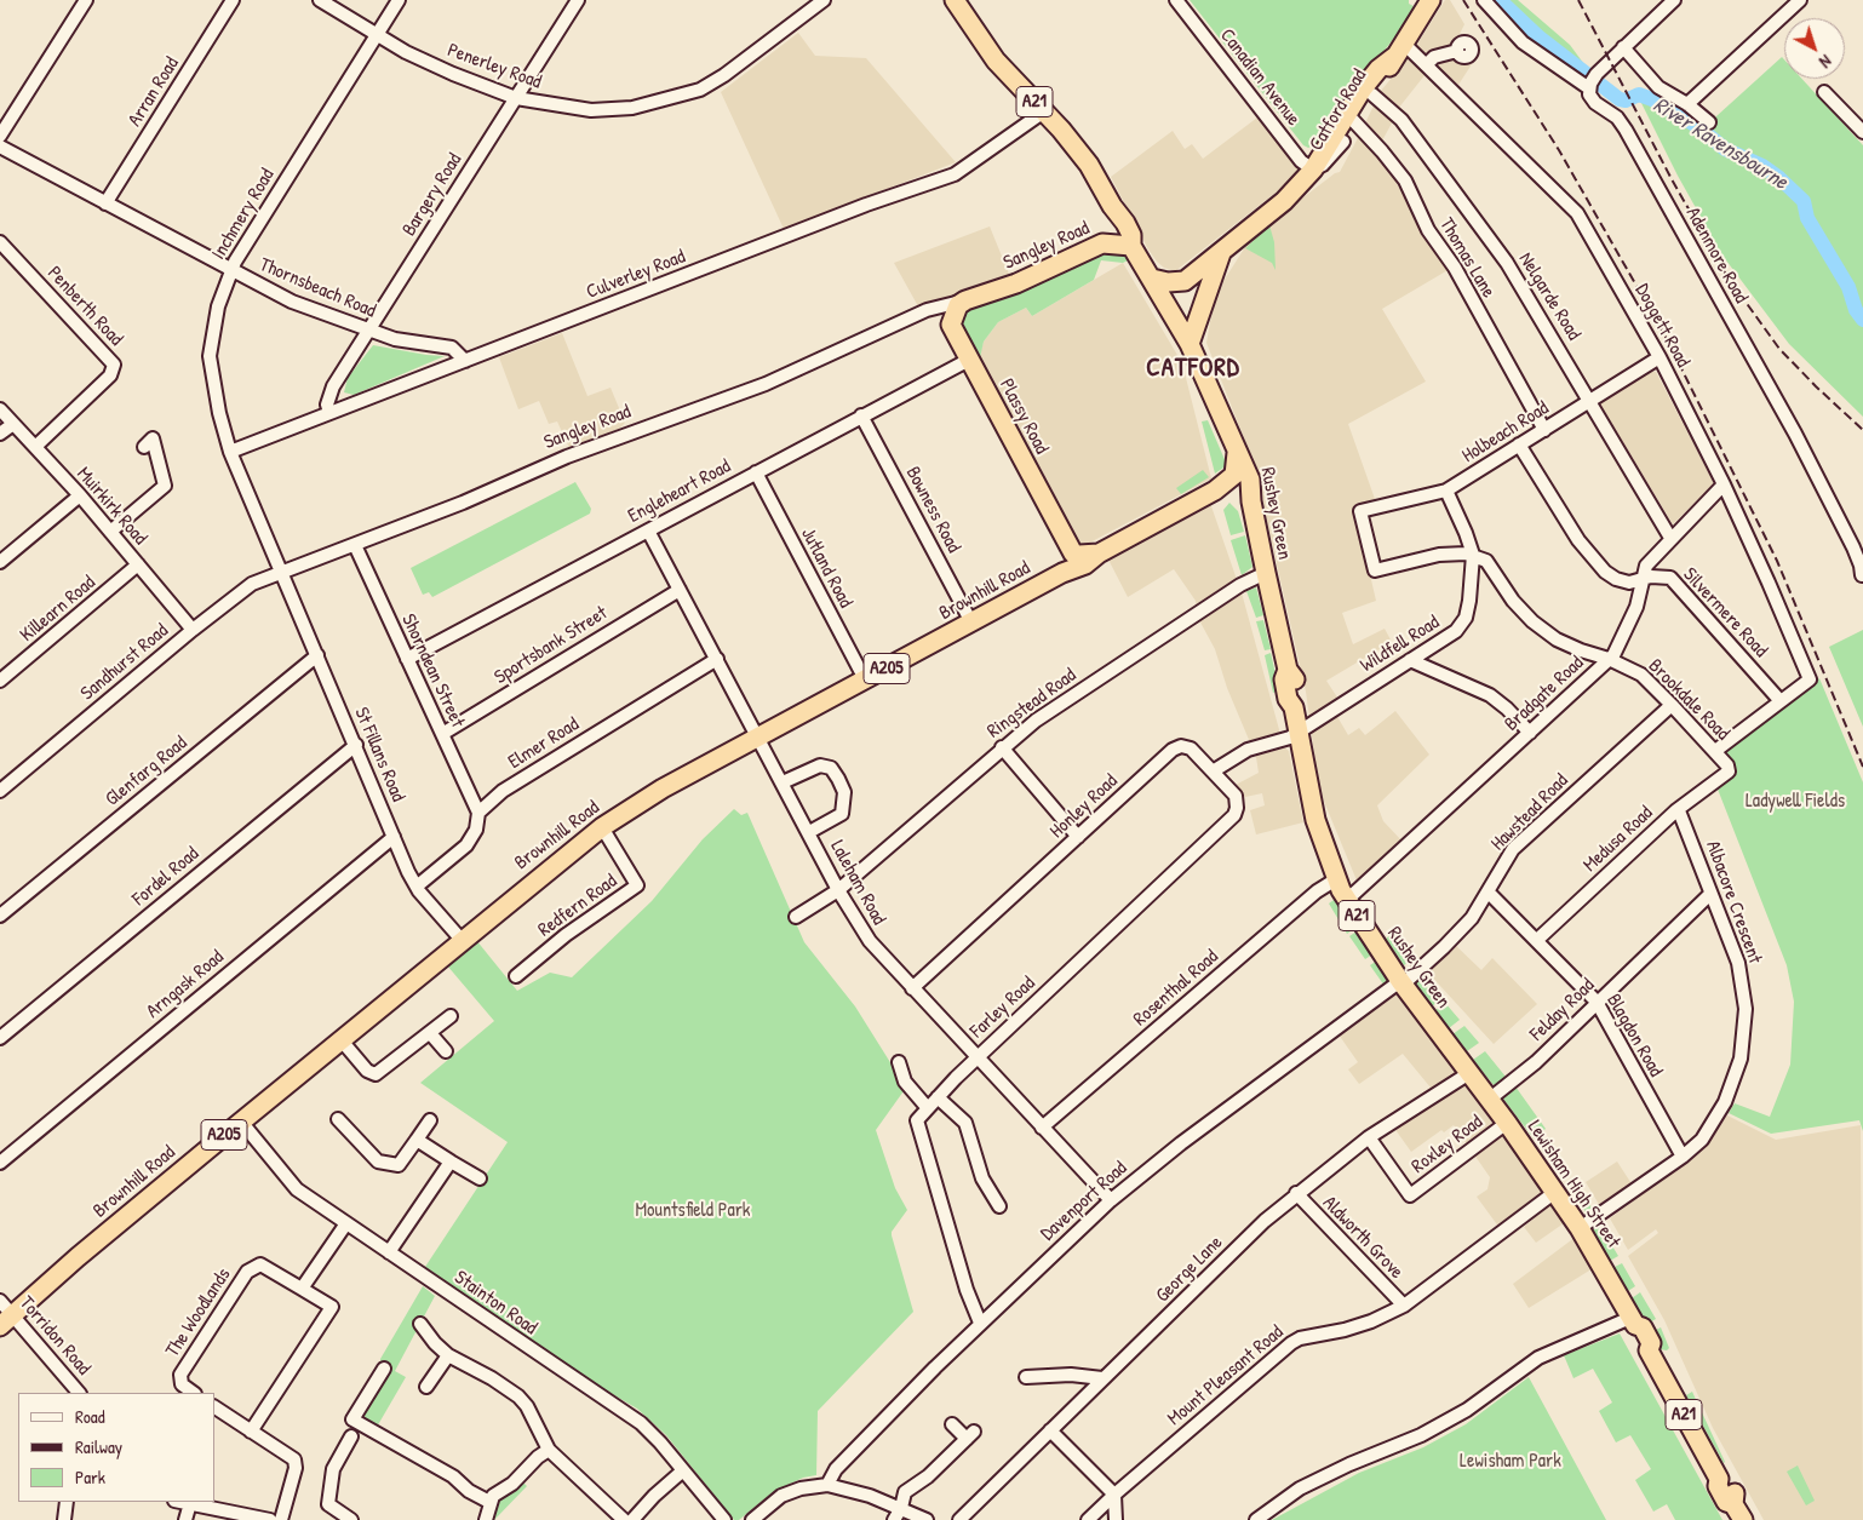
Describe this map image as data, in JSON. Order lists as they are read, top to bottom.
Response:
{
  "streets": {
    "highway": [
      "A21",
      "Catford Road",
      "Sangley Road",
      "Plassy Road",
      "Rushey Green",
      "Brownhill Road",
      "A205",
      "Lewisham High Street"
    ],
    "street": [
      "Penerley Road",
      "Canadian Avenue",
      "Arran Road",
      "Bargery Road",
      "Inchmery Road",
      "Adenmore Road",
      "Thomas Lane",
      "Culverley Road",
      "Thornsbeach Road",
      "Nelgarde Road",
      "Penberth Road",
      "Doggett Road",
      "Holbeach Road",
      "Engleheart Road",
      "Muirkirk Road",
      "Bowness Road",
      "Jutland Road",
      "Killearn Road",
      "Silvermere Road",
      "Wildfell Road",
      "Sportsbank Street",
      "Sandhurst Road",
      "Shorndean Street",
      "Bradgate Road",
      "Brookdale Road",
      "Ringstead Road",
      "Elmer Road",
      "St Fillans Road",
      "Glenfarg Road",
      "Honley Road",
      "Hawstead Road",
      "Medusa Road",
      "Fordel Road",
      "Laleham Road",
      "Albacore Crescent",
      "Redfern Road",
      "Arngask Road",
      "Rosenthal Road",
      "Farley Road",
      "Felday Road",
      "Blagdon Road",
      "Roxley Road",
      "Davenport Road",
      "Aldworth Grove",
      "George Lane",
      "Stainton Road",
      "The Woodlands",
      "Torridon Road",
      "Mount Pleasant Road"
    ]
  },
  "crossings": [
    ["Penerley Road", "Bargery Road"],
    ["Penerley Road", "Inchmery Road"],
    ["Canadian Avenue", "Catford Road"],
    ["Arran Road", "Thornsbeach Road"],
    ["A21", "Sangley Road"],
    ["A21", "Culverley Road"],
    ["A21", "Rushey Green"],
    ["Catford Road", "Thomas Lane"],
    ["Catford Road", "Nelgarde Road"],
    ["Catford Road", "Doggett Road"],
    ["Catford Road", "Rushey Green"],
    ["Bargery Road", "Culverley Road"],
    ["Bargery Road", "Thornsbeach Road"],
    ["Inchmery Road", "Sangley Road"],
    ["Inchmery Road", "Culverley Road"],
    ["Inchmery Road", "Thornsbeach Road"],
    ["Inchmery Road", "Sandhurst Road"],
    ["Inchmery Road", "St Fillans Road"],
    ["Sangley Road", "Plassy Road"],
    ["Sangley Road", "Rushey Green"],
    ["Sangley Road", "Sandhurst Road"],
    ["Sangley Road", "Shorndean Street"],
    ["Sangley Road", "St Fillans Road"],
    ["Thomas Lane", "Holbeach Road"],
    ["Culverley Road", "Thornsbeach Road"],
    ["Nelgarde Road", "Holbeach Road"],
    ["Nelgarde Road", "Bradgate Road"],
    ["Penberth Road", "Muirkirk Road"],
    ["Doggett Road", "Holbeach Road"],
    ["Doggett Road", "Silvermere Road"],
    ["Doggett Road", "Bradgate Road"],
    ["Plassy Road", "Engleheart Road"],
    ["Plassy Road", "A205"],
    ["Holbeach Road", "Silvermere Road"],
    ["Holbeach Road", "Wildfell Road"],
    ["Holbeach Road", "Brookdale Road"],
    ["Engleheart Road", "Bowness Road"],
    ["Engleheart Road", "Jutland Road"],
    ["Engleheart Road", "Shorndean Street"],
    ["Engleheart Road", "Laleham Road"],
    ["Muirkirk Road", "Killearn Road"],
    ["Muirkirk Road", "Sandhurst Road"],
    ["Bowness Road", "Brownhill Road"],
    ["Rushey Green", "Brownhill Road"],
    ["Rushey Green", "Wildfell Road"],
    ["Rushey Green", "Bradgate Road"],
    ["Rushey Green", "Ringstead Road"],
    ["Rushey Green", "Hawstead Road"],
    ["Rushey Green", "Rosenthal Road"],
    ["Rushey Green", "Lewisham High Street"],
    ["Rushey Green", "Davenport Road"],
    ["Rushey Green", "George Lane"],
    ["Jutland Road", "Brownhill Road"],
    ["Brownhill Road", "A205"],
    ["Brownhill Road", "St Fillans Road"],
    ["Brownhill Road", "Laleham Road"],
    ["Brownhill Road", "Redfern Road"],
    ["Brownhill Road", "Stainton Road"],
    ["Brownhill Road", "Torridon Road"],
    ["Silvermere Road", "Bradgate Road"],
    ["Wildfell Road", "Brookdale Road"],
    ["Sportsbank Street", "Shorndean Street"],
    ["Sportsbank Street", "Laleham Road"],
    ["Sandhurst Road", "St Fillans Road"],
    ["Shorndean Street", "Elmer Road"],
    ["Bradgate Road", "Brookdale Road"],
    ["Brookdale Road", "Hawstead Road"],
    ["Brookdale Road", "Medusa Road"],
    ["Ringstead Road", "Laleham Road"],
    ["Elmer Road", "St Fillans Road"],
    ["Elmer Road", "Laleham Road"],
    ["St Fillans Road", "Glenfarg Road"],
    ["St Fillans Road", "Fordel Road"],
    ["St Fillans Road", "Arngask Road"],
    ["Honley Road", "Laleham Road"],
    ["Honley Road", "Farley Road"],
    ["Hawstead Road", "Blagdon Road"],
    ["Hawstead Road", "Davenport Road"],
    ["Medusa Road", "Albacore Crescent"],
    ["Medusa Road", "Blagdon Road"],
    ["Laleham Road", "Rosenthal Road"],
    ["Laleham Road", "Farley Road"],
    ["Laleham Road", "Davenport Road"],
    ["Albacore Crescent", "Felday Road"],
    ["Albacore Crescent", "Blagdon Road"],
    ["Albacore Crescent", "Lewisham High Street"],
    ["Farley Road", "Davenport Road"],
    ["Felday Road", "Blagdon Road"],
    ["Felday Road", "Lewisham High Street"],
    ["Roxley Road", "Lewisham High Street"],
    ["Roxley Road", "George Lane"],
    ["Lewisham High Street", "George Lane"],
    ["Lewisham High Street", "Mount Pleasant Road"],
    ["Aldworth Grove", "George Lane"],
    ["Aldworth Grove", "Mount Pleasant Road"]
  ],
  "districts": ["CATFORD"],
  "water": ["River Ravensbourne"],
  "parks": ["Ladywell Fields", "Mountsfield Park", "Lewisham Park"],
  "legend": ["Road", "Railway", "Park"],
  "north": "bottom right"
}
